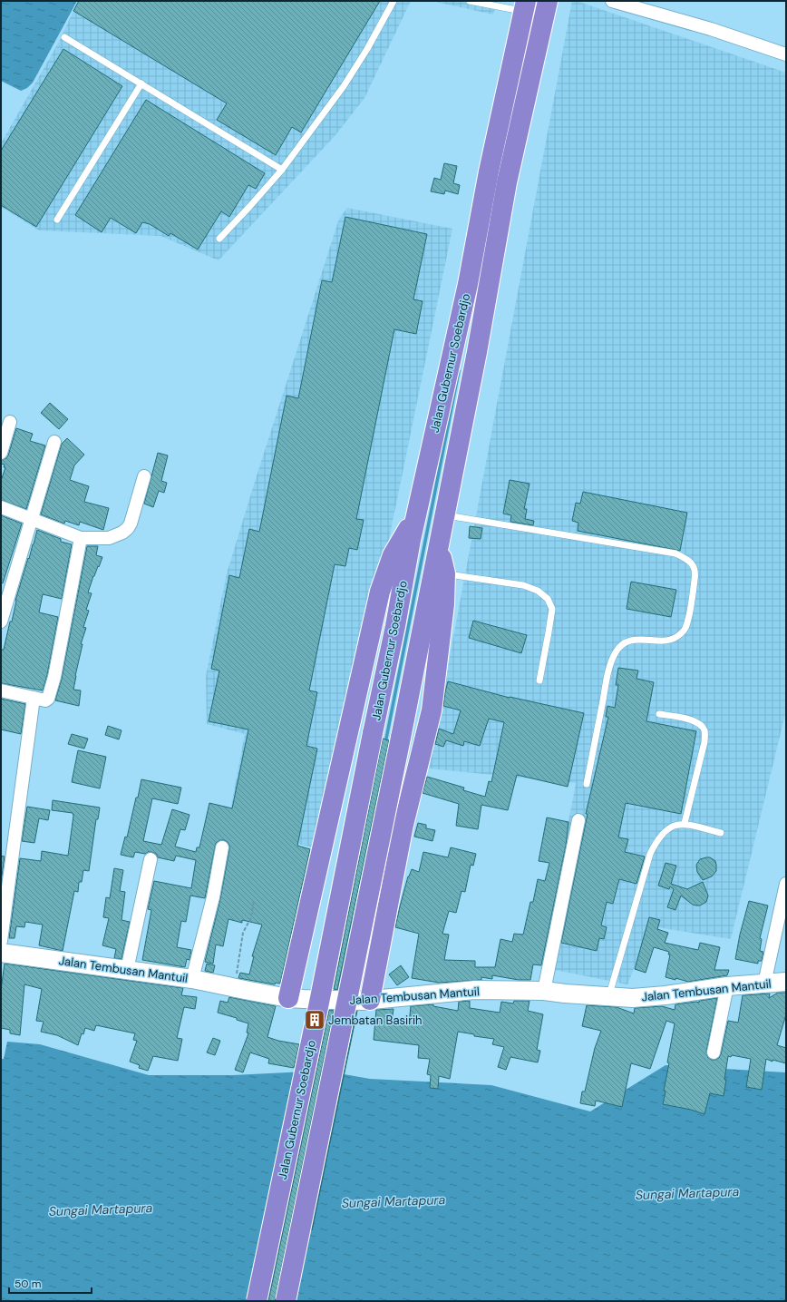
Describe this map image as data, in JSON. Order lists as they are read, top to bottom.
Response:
{
  "streets": {
    "highway": ["Jalan Gubernur Soebardjo"],
    "street": ["Jalan Tembusan Mantuil"]
  },
  "water": ["Sungai Martapura"],
  "places": {
    "building": ["Jembatan Basirih"]
  },
  "scale_bar": "50 m"
}
